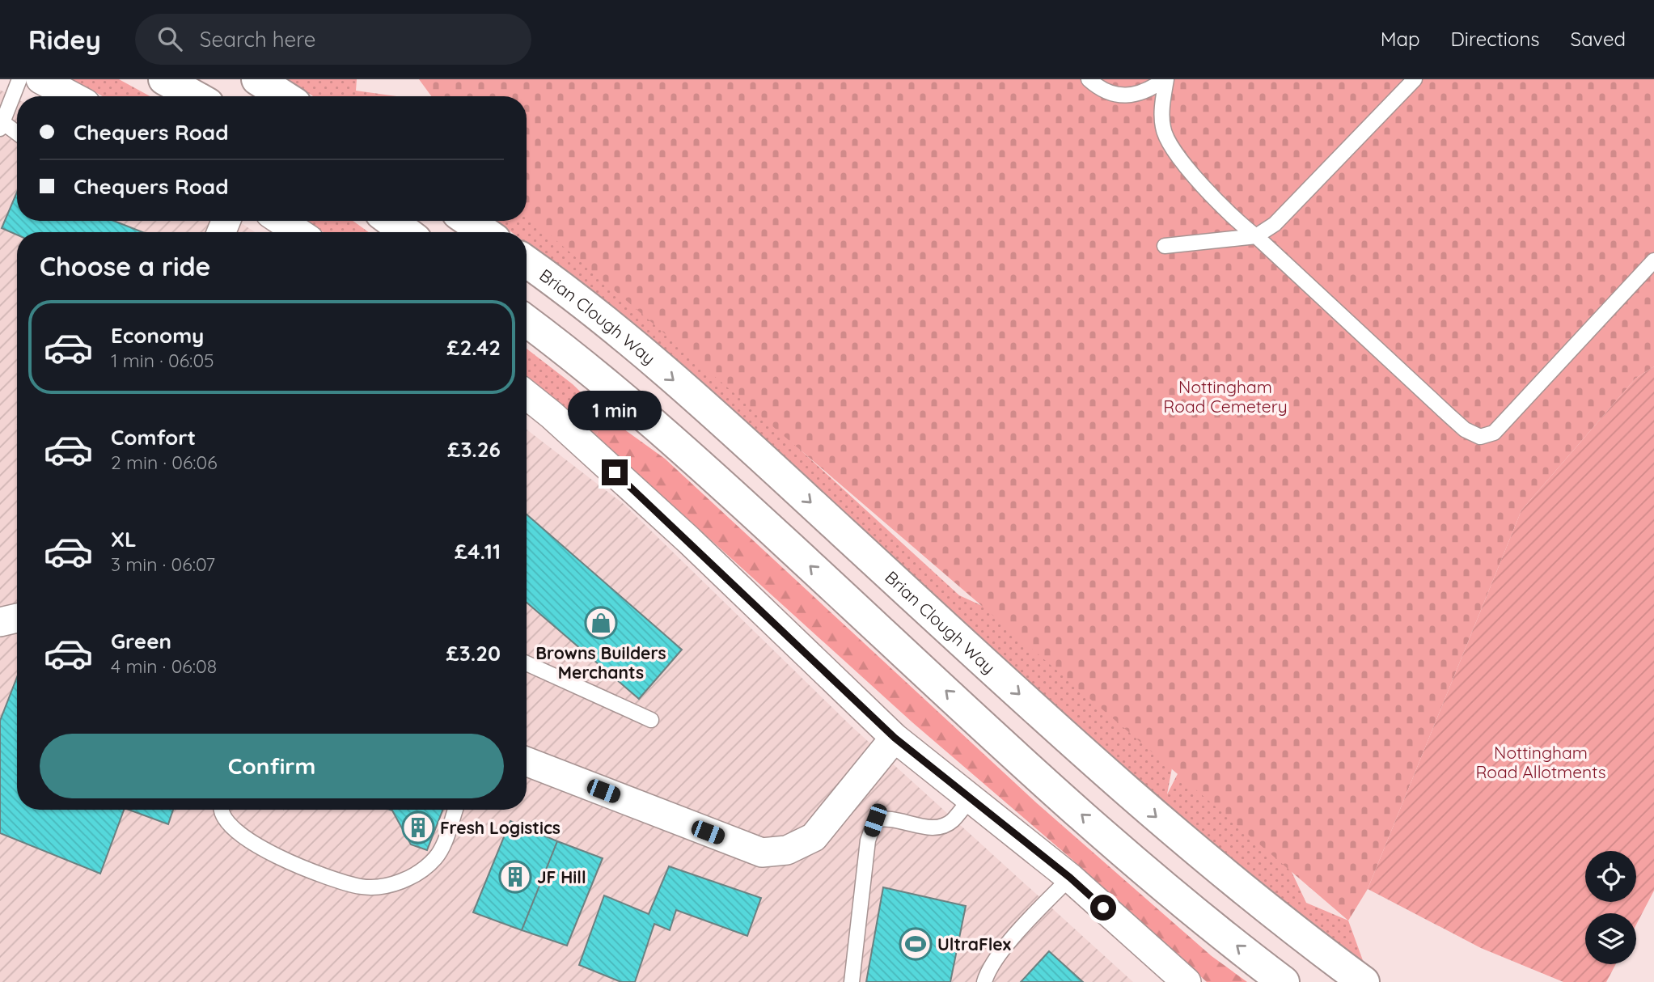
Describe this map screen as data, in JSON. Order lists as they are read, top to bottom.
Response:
{
  "streets": {
    "highway": ["Brian Clough Way"]
  },
  "parks": ["Nottingham Road Cemetery", "Nottingham Road Allotments"],
  "places": {
    "shop": ["Browns Builders Merchants"],
    "building": ["Fresh Logistics", "JF Hill"],
    "sports": ["UltraFlex"]
  },
  "page": {
    "header": "Ridey",
    "search": "Search here",
    "nav": ["Map", "Directions", "Saved"],
    "banner": ["Chequers Road", "Chequers Road"],
    "heading": "Choose a ride",
    "list": [
      {
        "name": "Economy",
        "note": "1 min · 06:05",
        "value": "£2.42"
      },
      {
        "name": "Comfort",
        "note": "2 min · 06:06",
        "value": "£3.26"
      },
      {
        "name": "XL",
        "note": "3 min · 06:07",
        "value": "£4.11"
      },
      {
        "name": "Green",
        "note": "4 min · 06:08",
        "value": "£3.20"
      }
    ],
    "bubble": "1 min",
    "buttons": "Confirm"
  }
}
